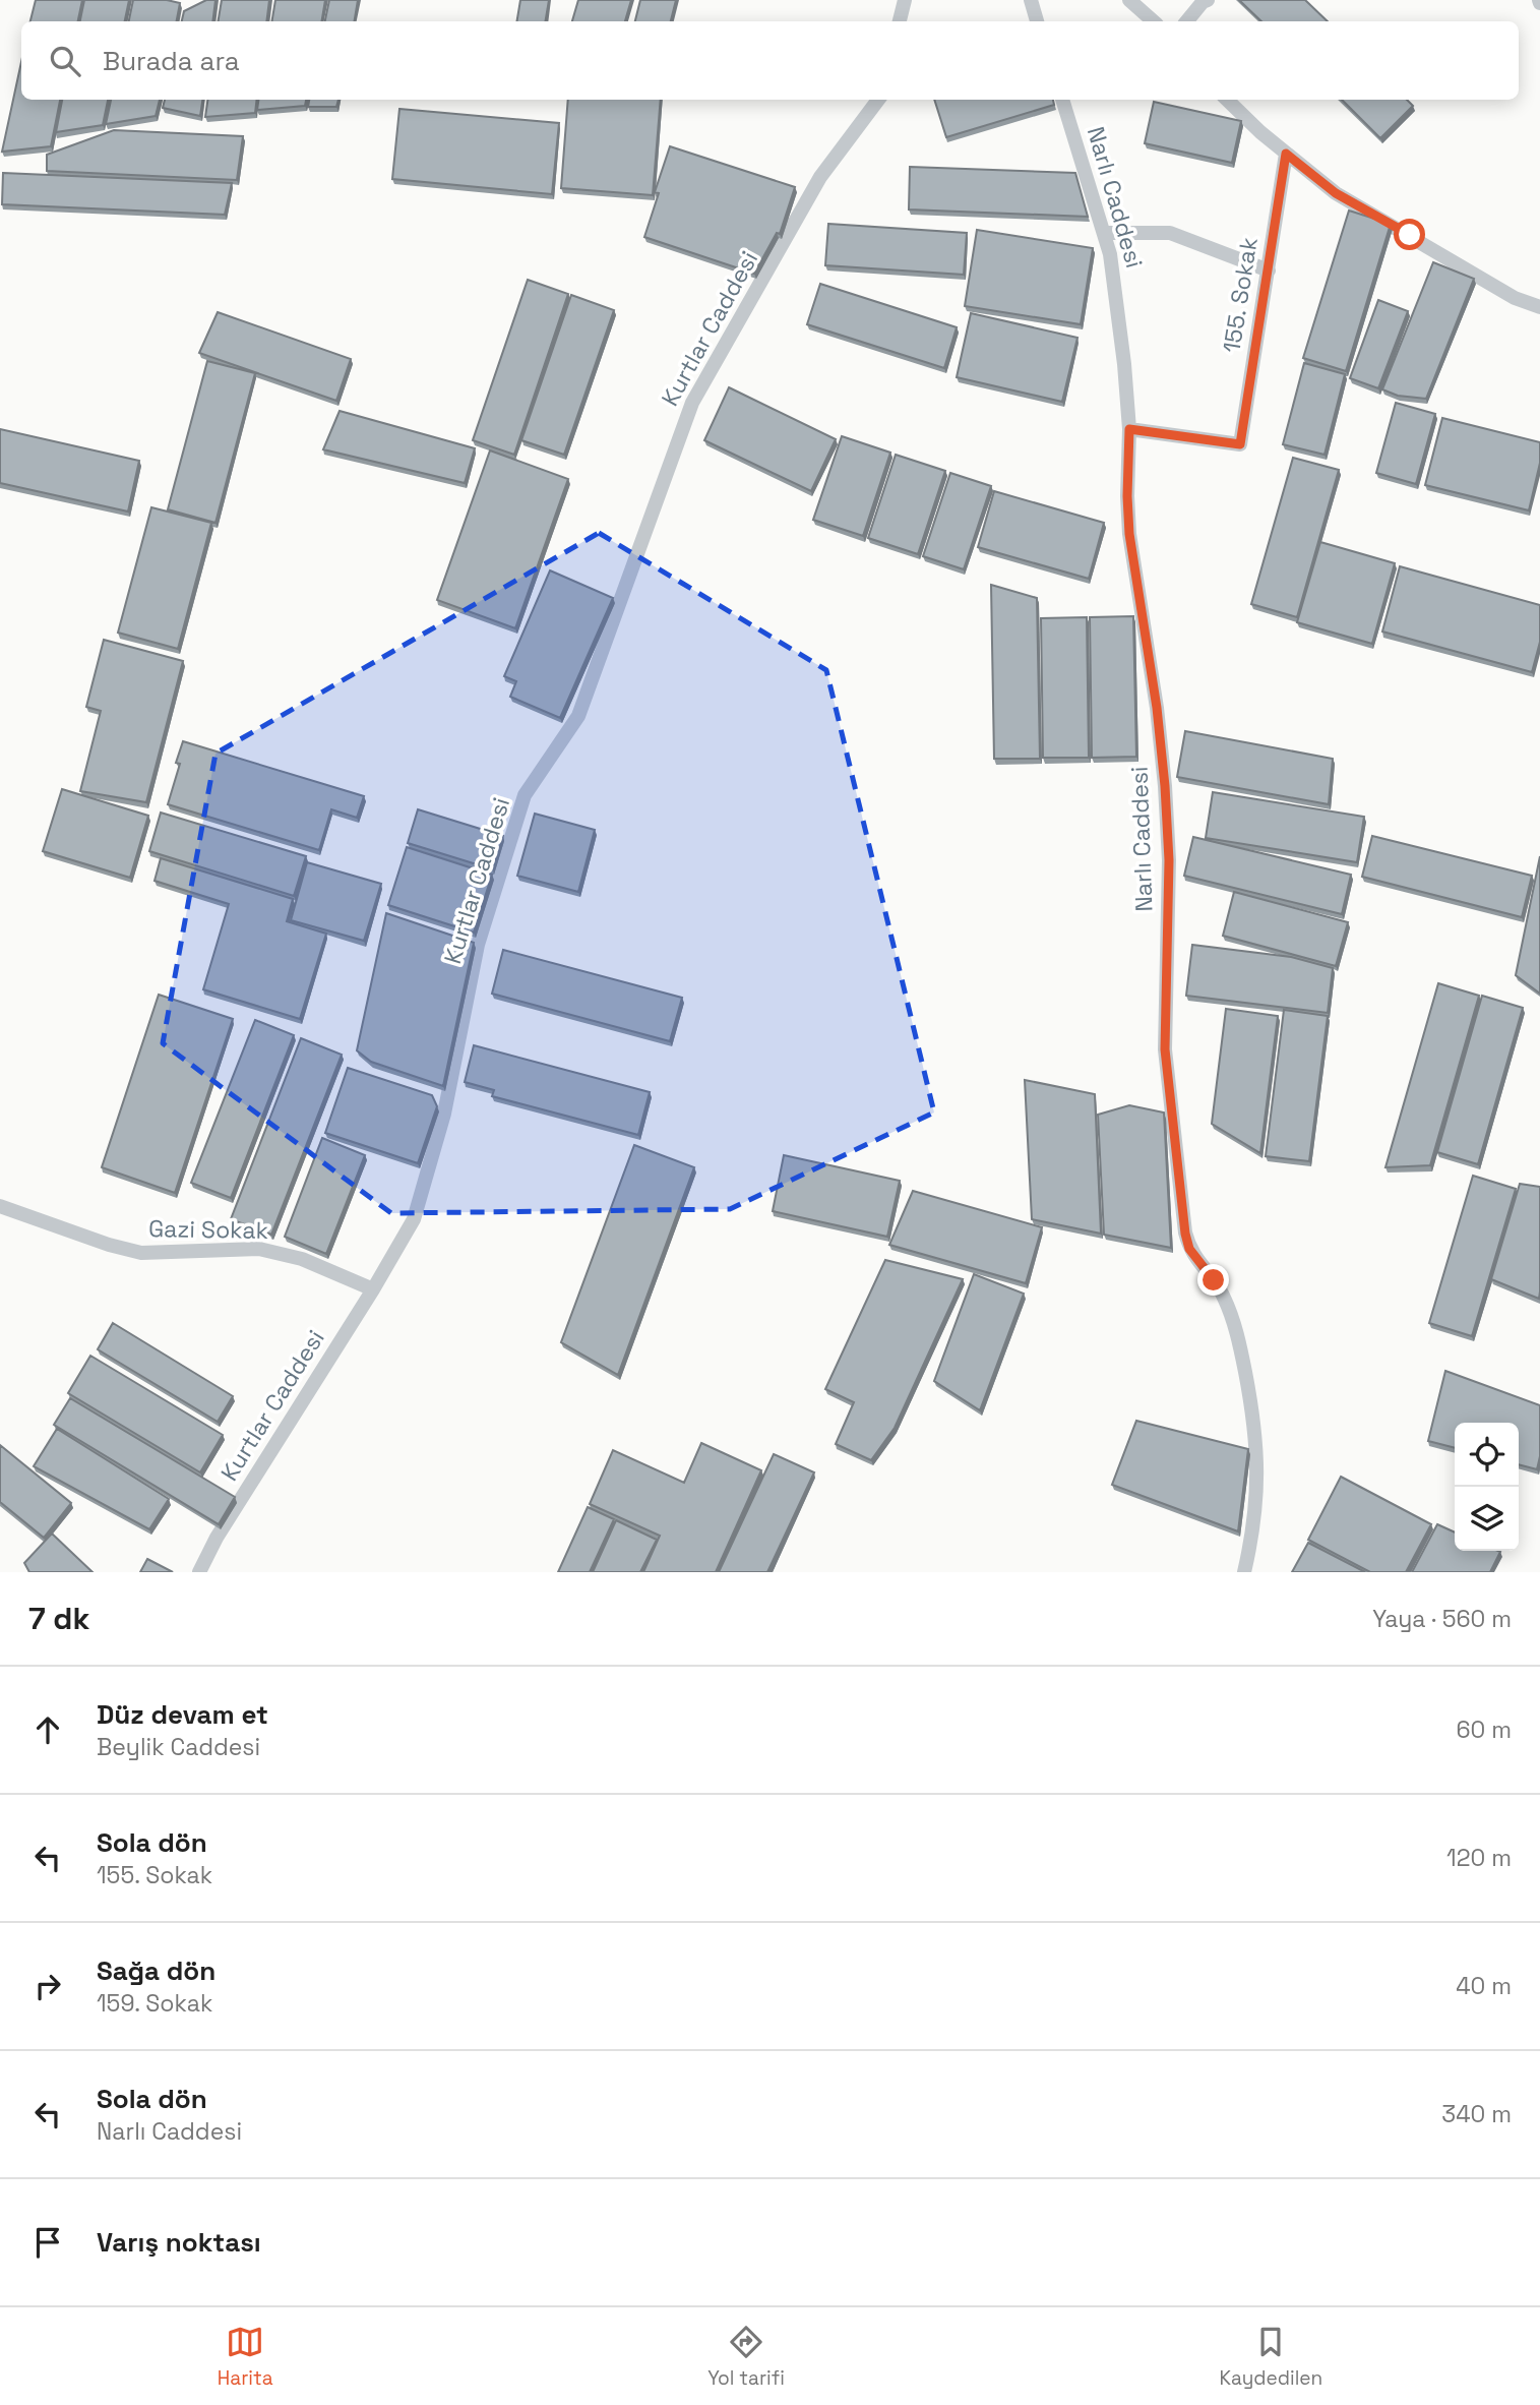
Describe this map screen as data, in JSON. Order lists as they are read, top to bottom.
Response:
{
  "streets": {
    "street": [
      "Narlı Caddesi",
      "155. Sokak",
      "Kurtlar Caddesi",
      "Gazi Sokak"
    ]
  },
  "crossings": [
    ["Narlı Caddesi", "155. Sokak"],
    ["Kurtlar Caddesi", "Gazi Sokak"]
  ],
  "page": {
    "search": "Burada ara",
    "heading": ["7 dk", "Yaya · 560 m"],
    "list": [
      ["Düz devam et", "Beylik Caddesi", "60 m"],
      ["Sola dön", "155. Sokak", "120 m"],
      ["Sağa dön", "159. Sokak", "40 m"],
      ["Sola dön", "Narlı Caddesi", "340 m"],
      "Varış noktası"
    ],
    "nav": ["Harita", "Yol tarifi", "Kaydedilen"]
  }
}
